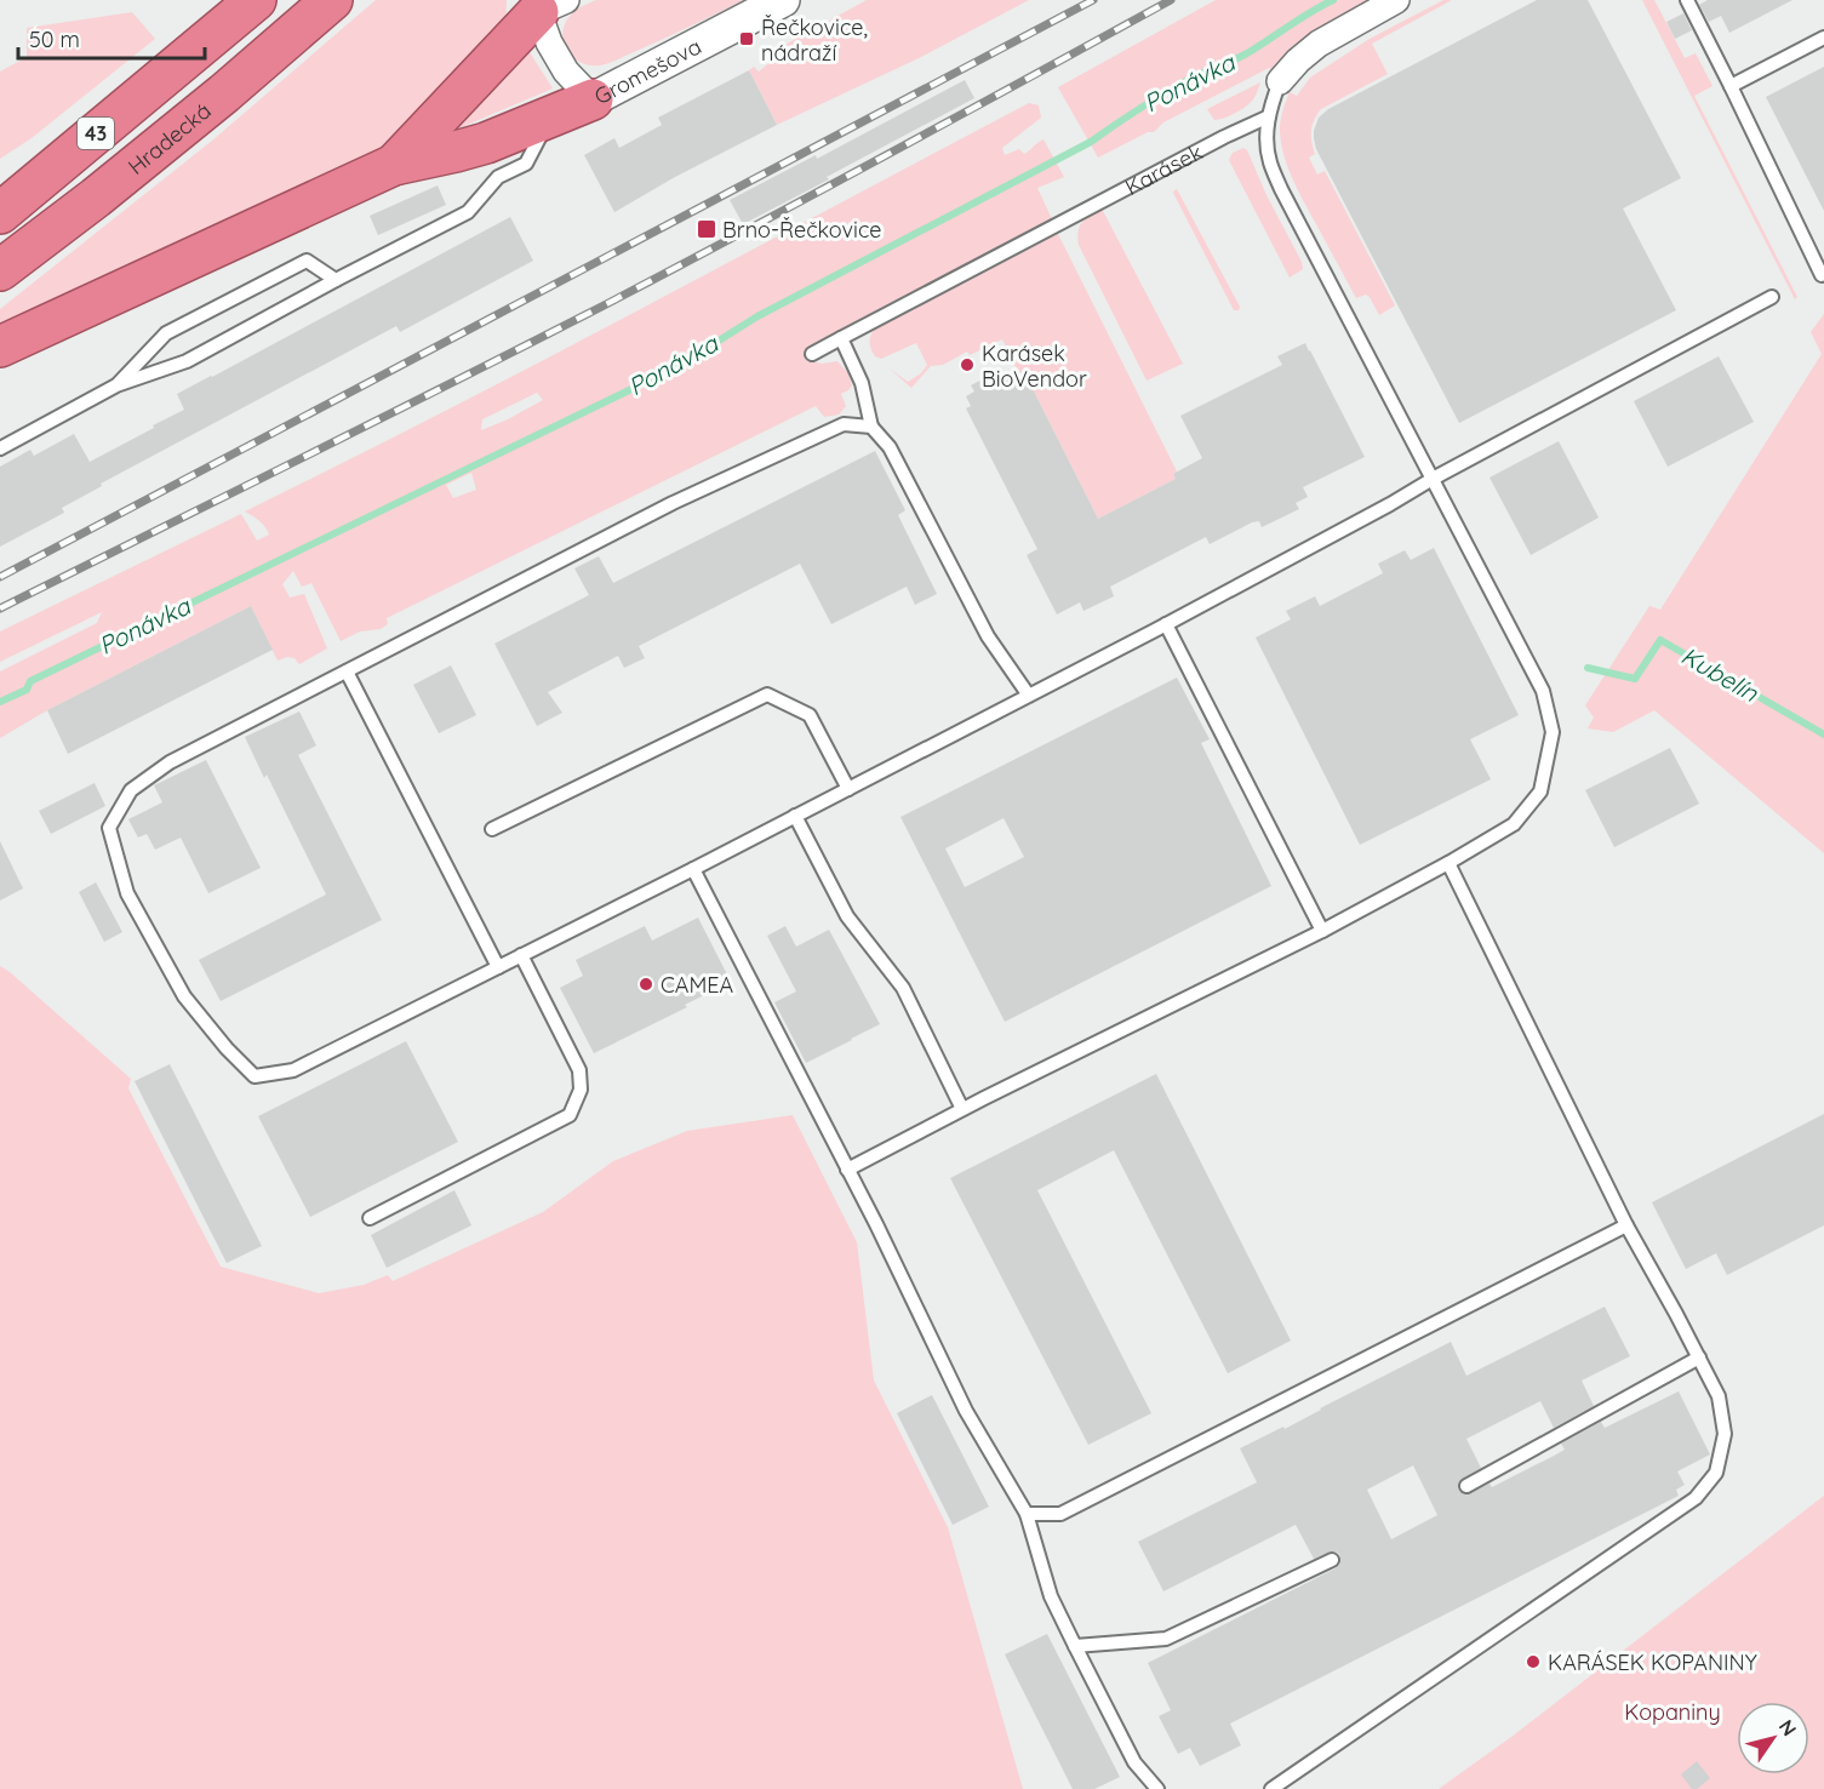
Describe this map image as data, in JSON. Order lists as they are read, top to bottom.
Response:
{
  "streets": {
    "highway": ["43", "Hradecká"],
    "street": ["Gromešova"],
    "lane": ["Karásek"]
  },
  "water": ["Ponávka", "Kubelín"],
  "parks": ["Kopaniny"],
  "places": {
    "transit": ["Řečkovice, nádraží", "Brno-Řečkovice"],
    "other": ["Karásek BioVendor", "CAMEA", "KARÁSEK KOPANINY"]
  },
  "scale_bar": "50 m",
  "north": "top right"
}
